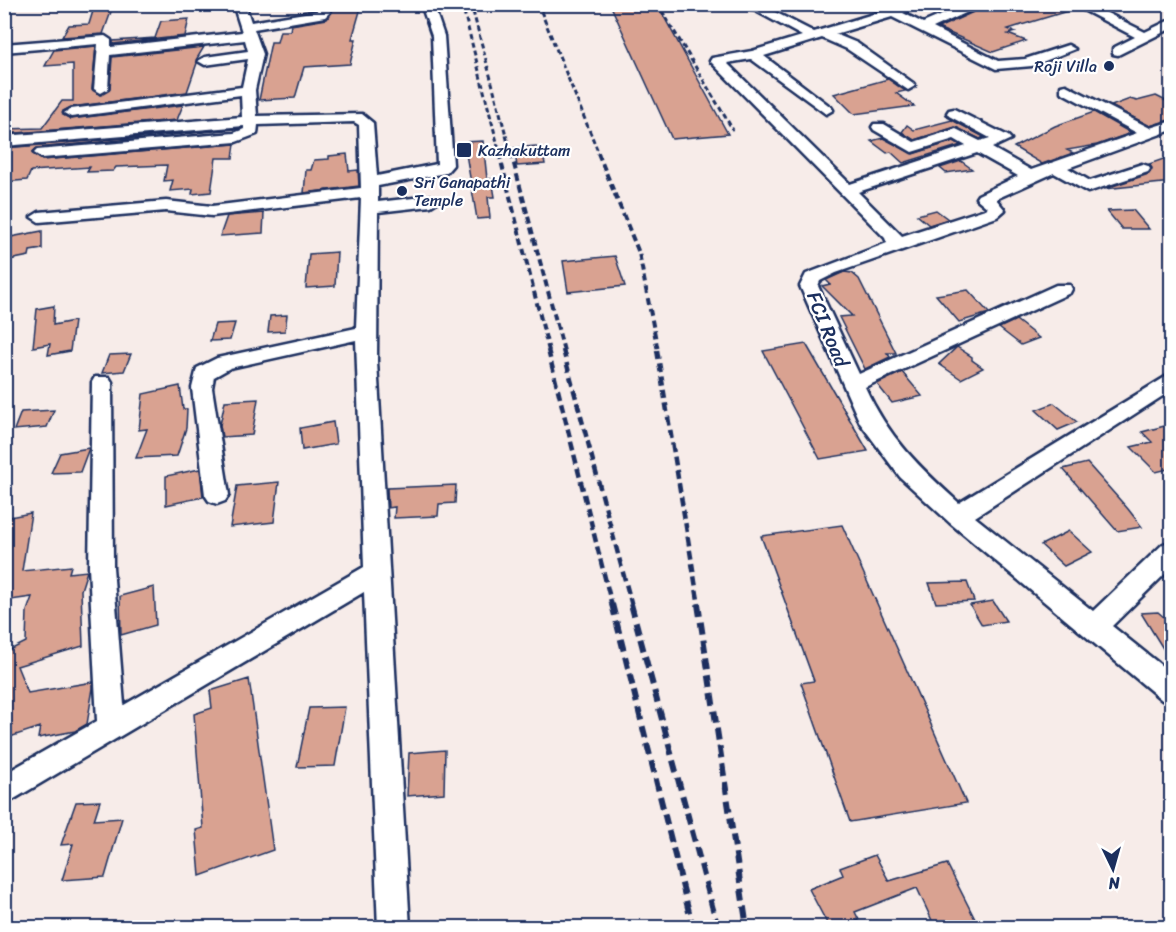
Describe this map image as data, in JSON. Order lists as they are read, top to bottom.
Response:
{
  "streets": {
    "street": ["FCI Road"]
  },
  "places": {
    "other": ["Roji Villa", "Sri Ganapathi Temple"],
    "transit": ["Kazhakuttam"]
  },
  "north": "bottom"
}
